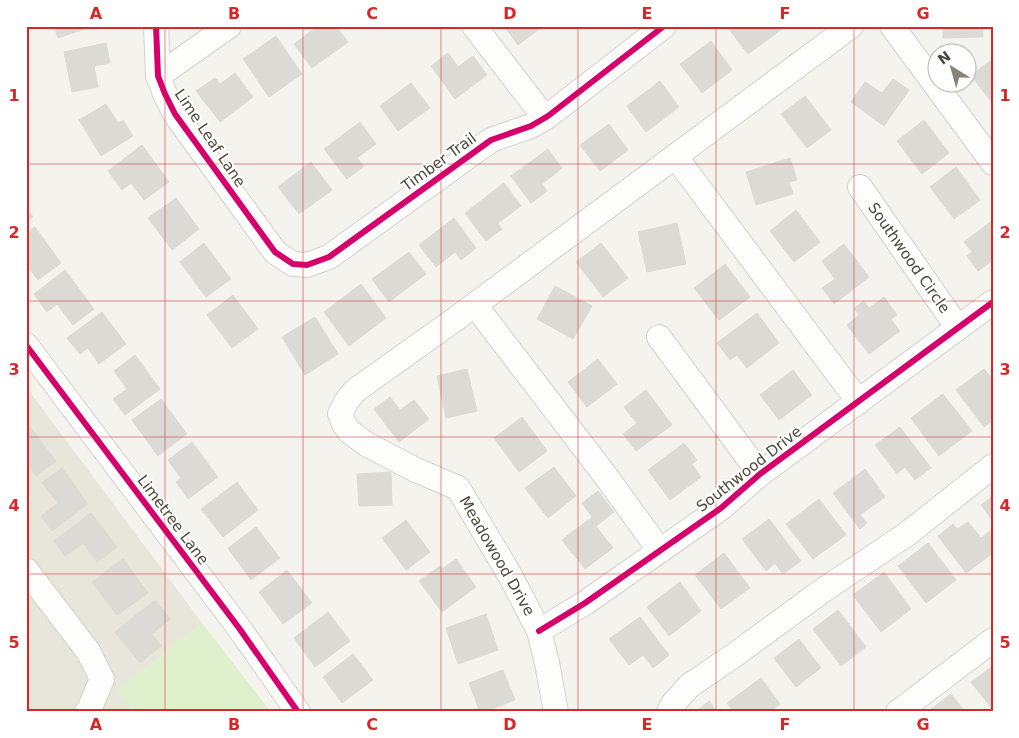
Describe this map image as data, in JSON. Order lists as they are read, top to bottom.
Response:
{
  "streets": {
    "street": [
      "Lime Leaf Lane",
      "Timber Trail",
      "Southwood Circle",
      "Southwood Drive",
      "Limetree Lane",
      "Meadowood Drive"
    ]
  },
  "crossings": [
    ["Lime Leaf Lane", "Timber Trail"],
    ["Southwood Circle", "Southwood Drive"],
    ["Southwood Drive", "Meadowood Drive"]
  ],
  "north": "top left",
  "grid": {
    "columns": [
      "A",
      "B",
      "C",
      "D",
      "E",
      "F",
      "G"
    ],
    "rows": [
      "1",
      "2",
      "3",
      "4",
      "5"
    ]
  }
}
